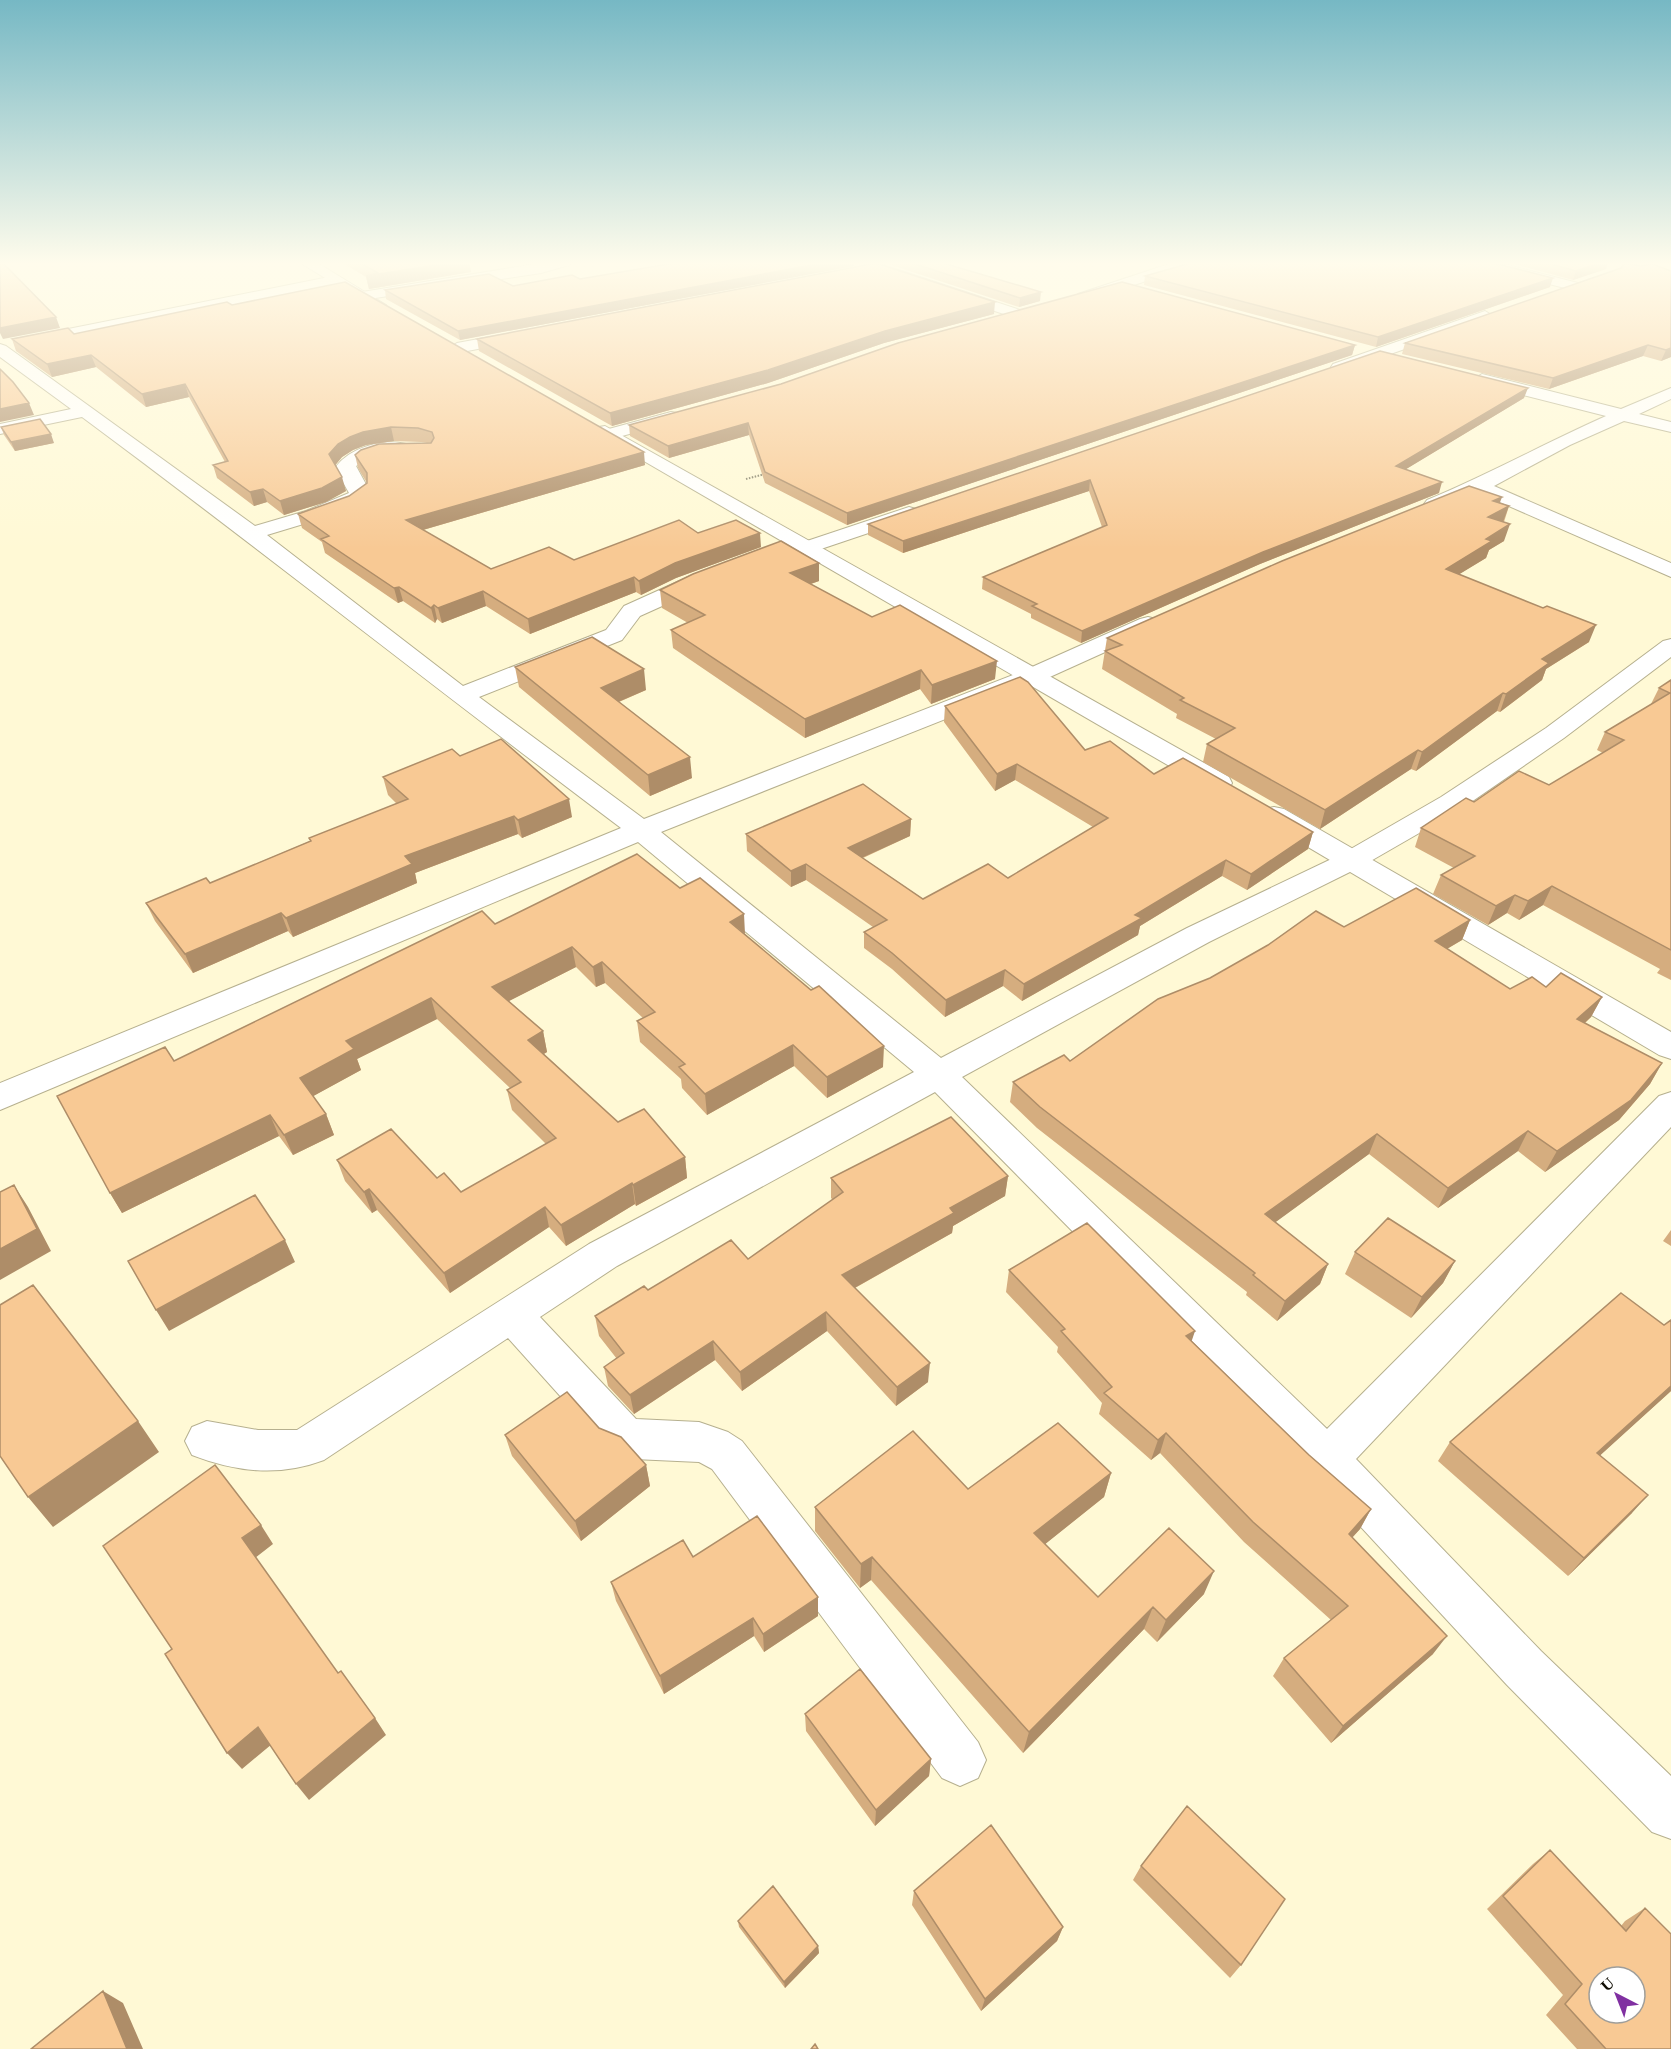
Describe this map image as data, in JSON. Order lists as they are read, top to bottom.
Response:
{
  "north": "top left"
}
